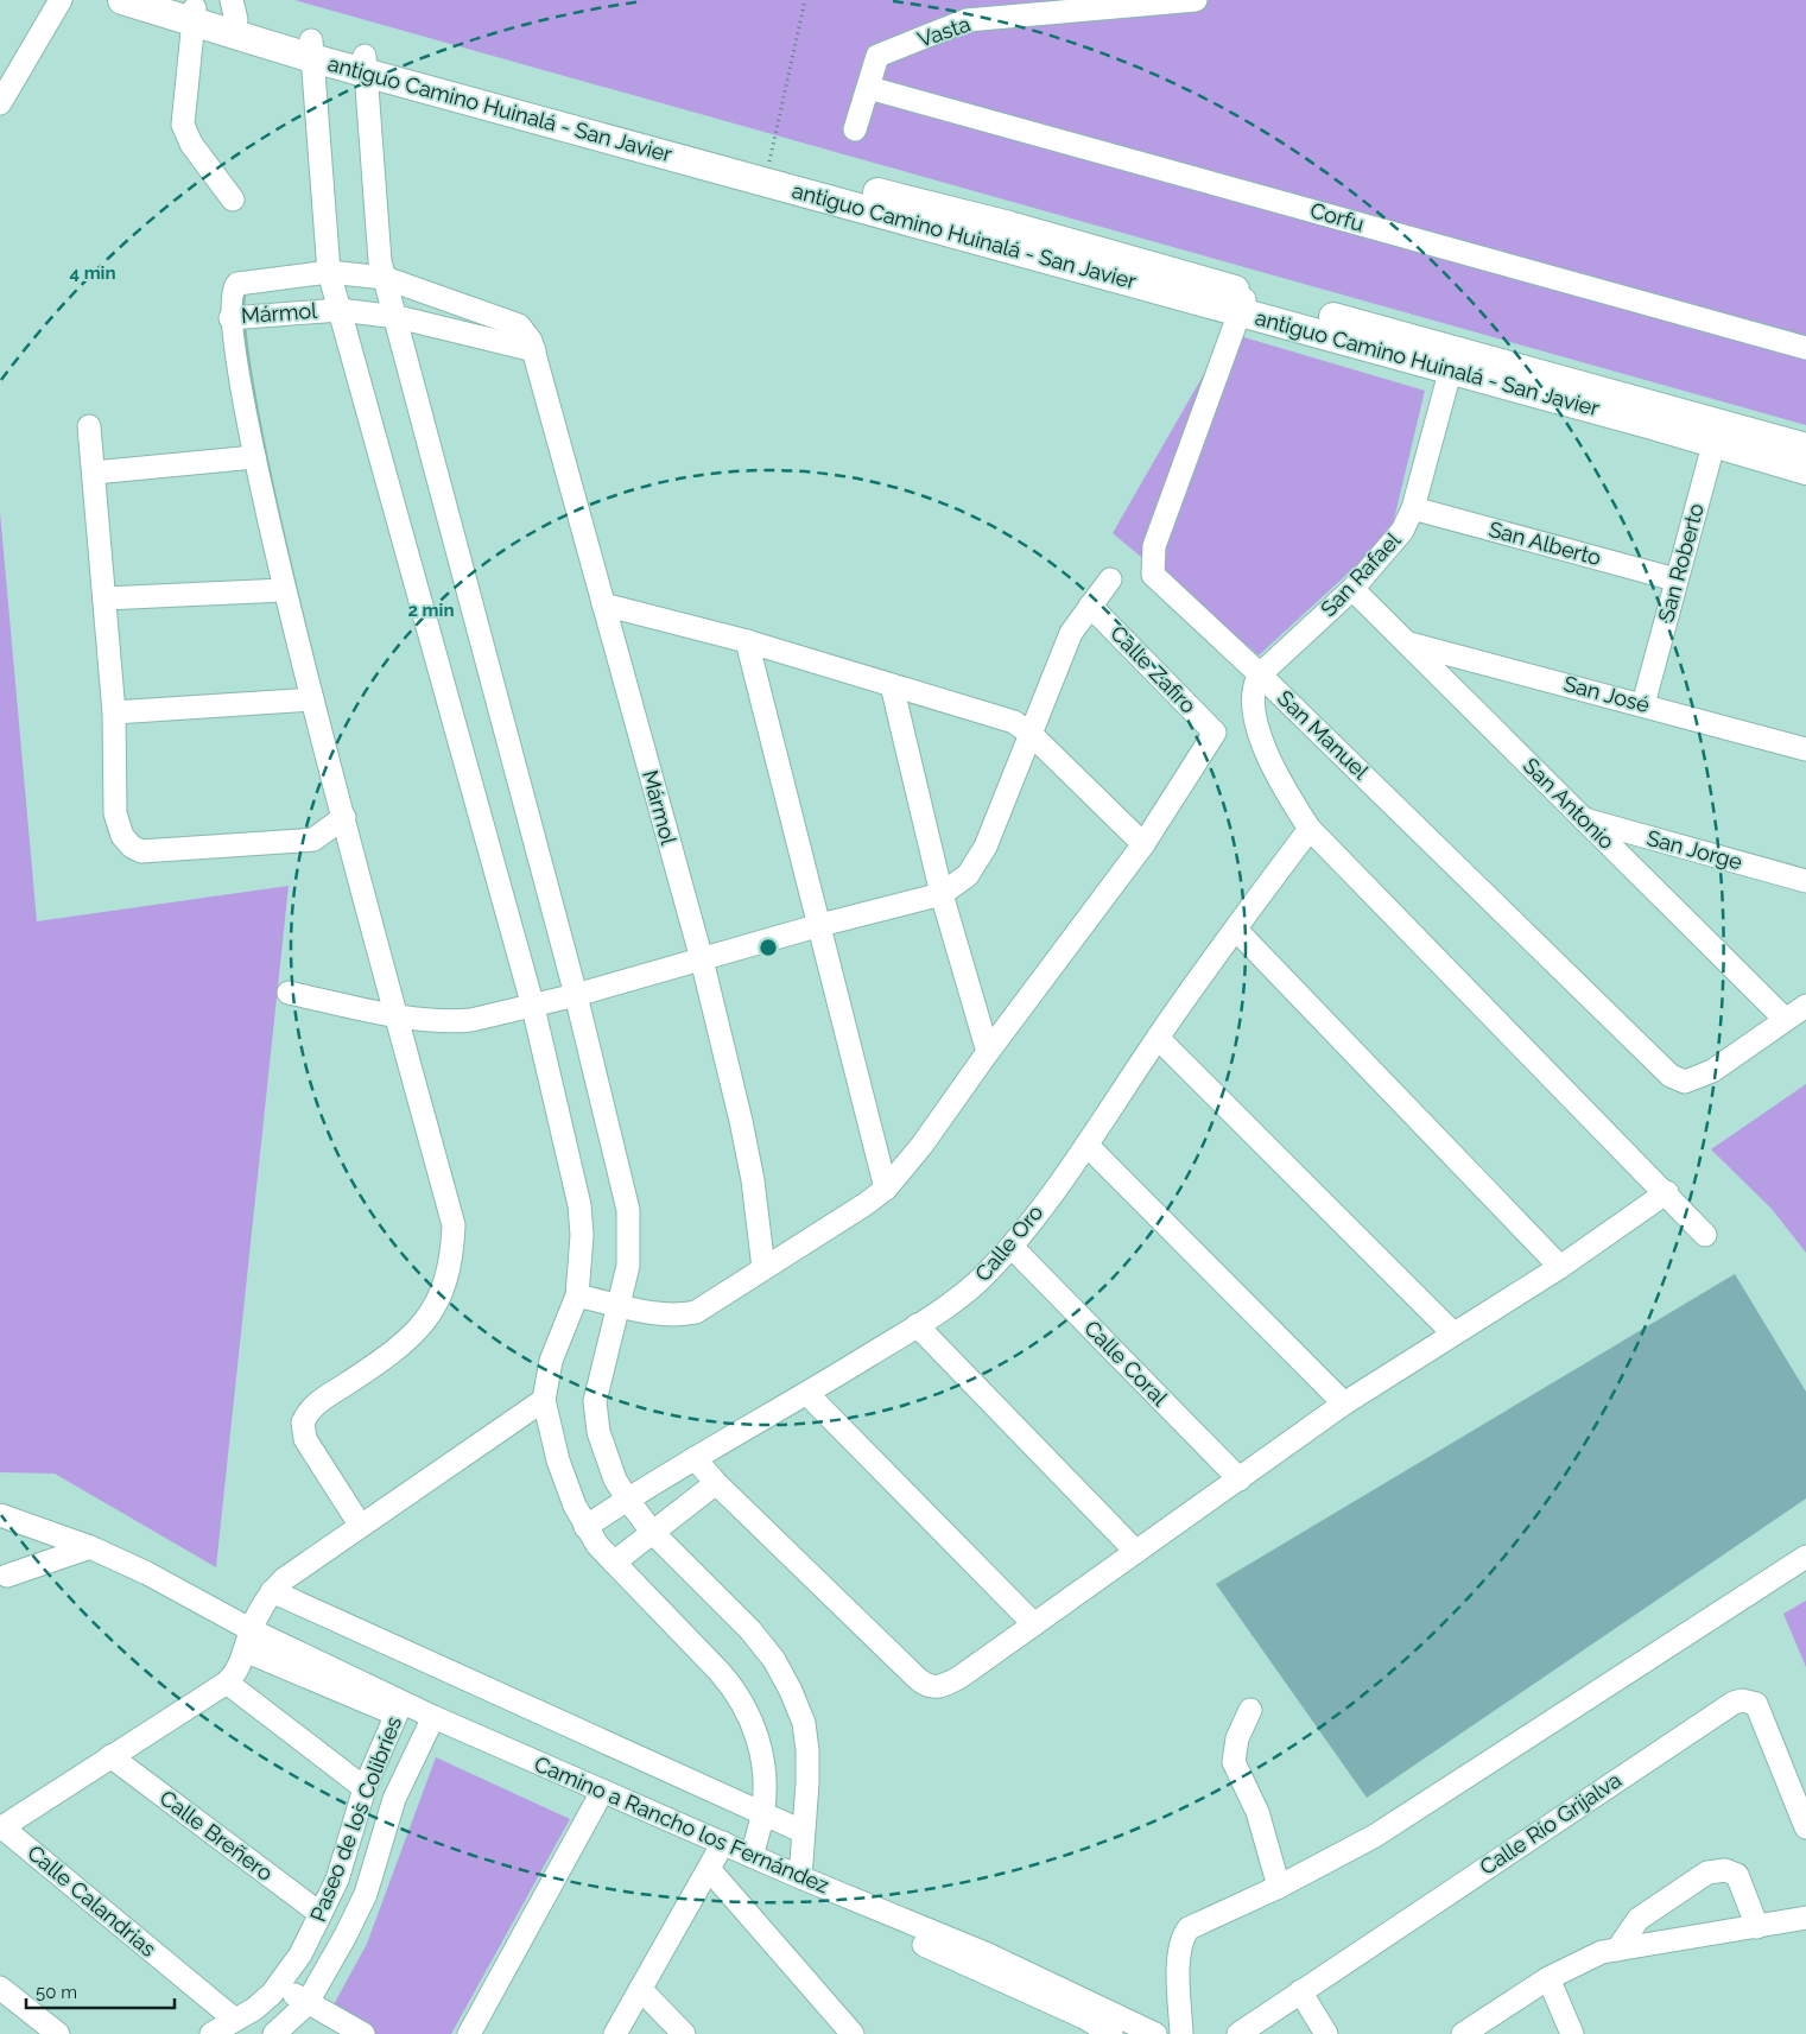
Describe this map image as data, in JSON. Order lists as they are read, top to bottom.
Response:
{
  "streets": {
    "main road": ["antiguo Camino Huinalá - San Javier"],
    "street": [
      "Vasta",
      "Corfu",
      "Mármol",
      "San Alberto",
      "San Roberto",
      "San Rafael",
      "Calle Zafiro",
      "San José",
      "San Manuel",
      "San Antonio",
      "San Jorge",
      "Calle Oro",
      "Calle Coral",
      "Paseo de los Colibríes",
      "Calle Río Grijalva",
      "Camino a Rancho los Fernández",
      "Calle Breñero",
      "Calle Calandrias"
    ]
  },
  "crossings": [
    ["Vasta", "Corfu"],
    ["antiguo Camino Huinalá - San Javier", "San Manuel"],
    ["San Alberto", "San Roberto"],
    ["San Alberto", "San Rafael"],
    ["San Roberto", "San José"],
    ["San Rafael", "San Manuel"],
    ["San Rafael", "San Antonio"],
    ["San José", "San Antonio"],
    ["San Manuel", "San Antonio"],
    ["San Antonio", "San Jorge"],
    ["Calle Oro", "Calle Coral"],
    ["Paseo de los Colibríes", "Calle Breñero"],
    ["Paseo de los Colibríes", "Calle Calandrias"]
  ],
  "scale_bar": "50 m",
  "rings": ["4 min", "2 min"]
}
